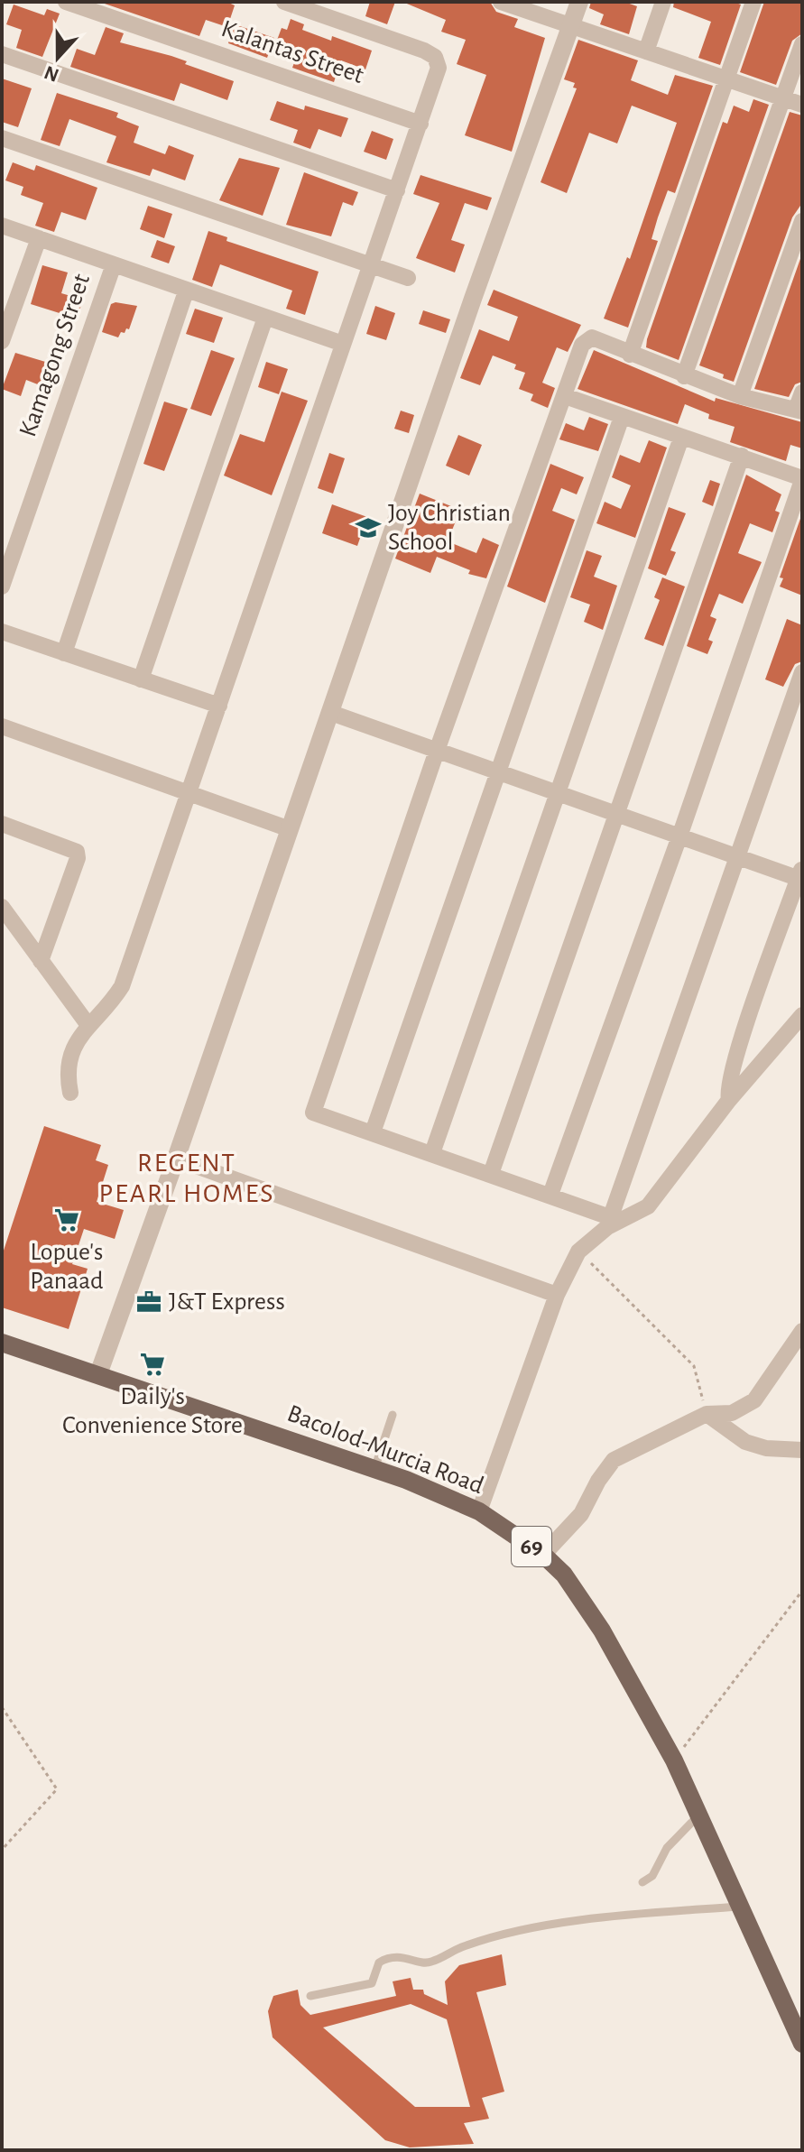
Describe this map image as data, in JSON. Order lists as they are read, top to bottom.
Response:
{
  "streets": {
    "main road": ["Bacolod-Murcia Road", "69"],
    "street": ["Kalantas Street", "Kamagong Street"]
  },
  "districts": ["REGENT PEARL HOMES"],
  "places": {
    "school or university": ["Joy Christian School"],
    "supermarket": ["Lopue's Panaad", "Daily's Convenience Store"],
    "office": ["J&T Express"]
  },
  "north": "bottom"
}
